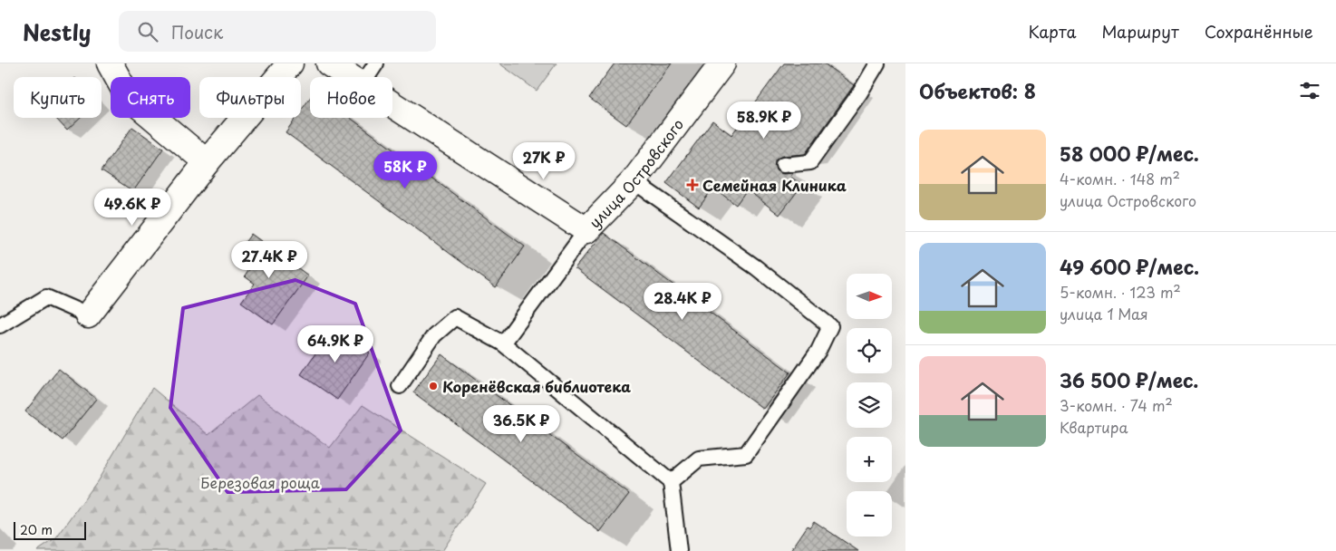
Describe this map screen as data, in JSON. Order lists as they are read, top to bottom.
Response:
{
  "streets": {
    "street": ["улица Островского"]
  },
  "parks": ["Березовая роща"],
  "places": {
    "health": ["Семейная Клиника"],
    "other": ["Коренёвская библиотека"]
  },
  "scale_bar": "20 m",
  "north": "right",
  "page": {
    "header": "Nestly",
    "search": "Поиск",
    "nav": ["Карта", "Маршрут", "Сохранённые"],
    "heading": "Объектов: 8",
    "chip": [
      "Купить",
      "Снять",
      "Фильтры",
      "Новое"
    ],
    "price": [
      "58.9K ₽",
      "27K ₽",
      "58K ₽",
      "49.6K ₽",
      "27.4K ₽",
      "28.4K ₽",
      "64.9K ₽",
      "36.5K ₽"
    ],
    "list": [
      {
        "name": "58 000 ₽/мес.",
        "note": "4-комн. · 148 m² · улица Островского"
      },
      {
        "name": "49 600 ₽/мес.",
        "note": "5-комн. · 123 m² · улица 1 Мая"
      },
      {
        "name": "36 500 ₽/мес.",
        "note": "3-комн. · 74 m² · Квартира"
      }
    ],
    "map_buttons": ["+", "−"],
    "scale": "20 m"
  }
}
